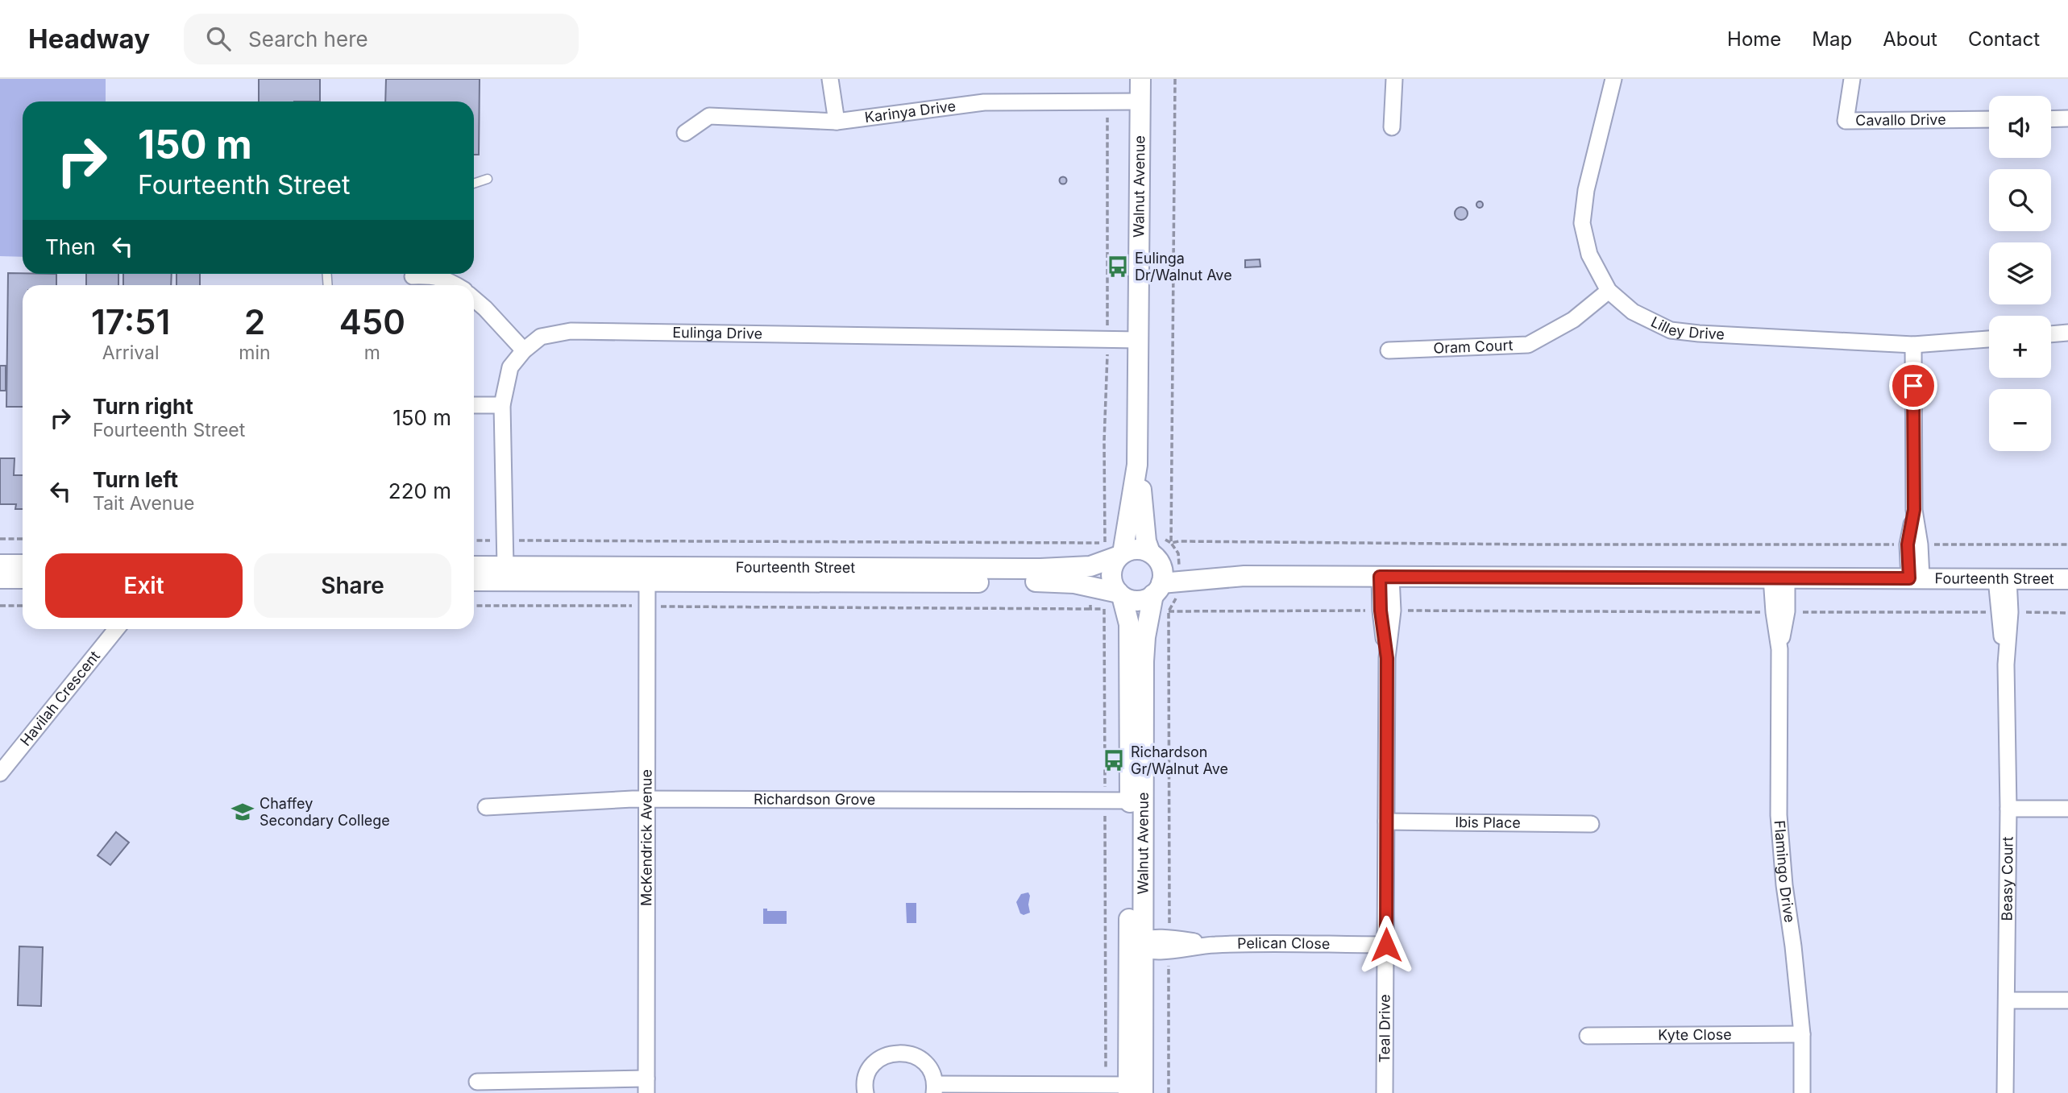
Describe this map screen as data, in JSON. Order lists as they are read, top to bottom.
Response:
{
  "streets": {
    "street": [
      "Karinya Drive",
      "Cavallo Drive",
      "Walnut Avenue",
      "Lilley Drive",
      "Eulinga Drive",
      "Oram Court",
      "Fourteenth Street",
      "Havilah Crescent",
      "Richardson Grove",
      "Ibis Place",
      "McKendrick Avenue",
      "Flamingo Drive",
      "Beasy Court",
      "Pelican Close",
      "Teal Drive",
      "Kyte Close"
    ]
  },
  "crossings": [
    ["Karinya Drive", "Walnut Avenue"],
    ["Walnut Avenue", "Eulinga Drive"],
    ["Walnut Avenue", "Fourteenth Street"],
    ["Walnut Avenue", "Richardson Grove"],
    ["Walnut Avenue", "Pelican Close"],
    ["Lilley Drive", "Oram Court"],
    ["Eulinga Drive", "Fourteenth Street"],
    ["Fourteenth Street", "McKendrick Avenue"],
    ["Fourteenth Street", "Flamingo Drive"],
    ["Fourteenth Street", "Beasy Court"],
    ["Fourteenth Street", "Teal Drive"],
    ["Richardson Grove", "McKendrick Avenue"],
    ["Ibis Place", "Teal Drive"],
    ["Flamingo Drive", "Kyte Close"],
    ["Pelican Close", "Teal Drive"]
  ],
  "places": {
    "bus stop": ["Eulinga Dr/Walnut Ave", "Richardson Gr/Walnut Ave"],
    "school or university": ["Chaffey Secondary College"]
  },
  "page": {
    "header": "Headway",
    "search": "Search here",
    "nav": [
      "Home",
      "Map",
      "About",
      "Contact"
    ],
    "map_buttons": ["+", "−"],
    "turn": ["150 m", "Fourteenth Street"],
    "then": "Then",
    "eta": [
      "17:51",
      "Arrival",
      "2",
      "min",
      "450",
      "m"
    ],
    "list": [
      {
        "name": "Turn right",
        "note": "Fourteenth Street",
        "value": "150 m"
      },
      {
        "name": "Turn left",
        "note": "Tait Avenue",
        "value": "220 m"
      }
    ],
    "buttons": ["Exit", "Share"]
  }
}
